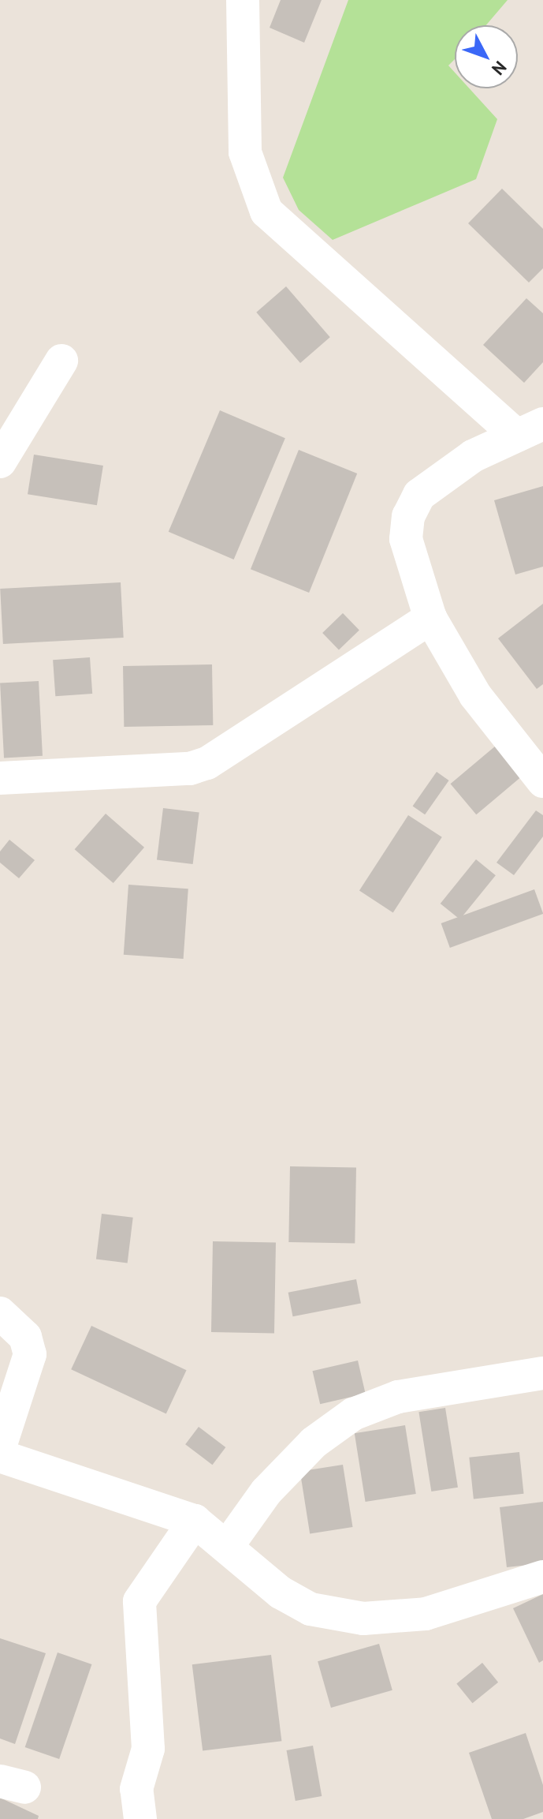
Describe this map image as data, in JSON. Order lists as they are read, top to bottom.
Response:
{
  "north": "bottom right"
}
